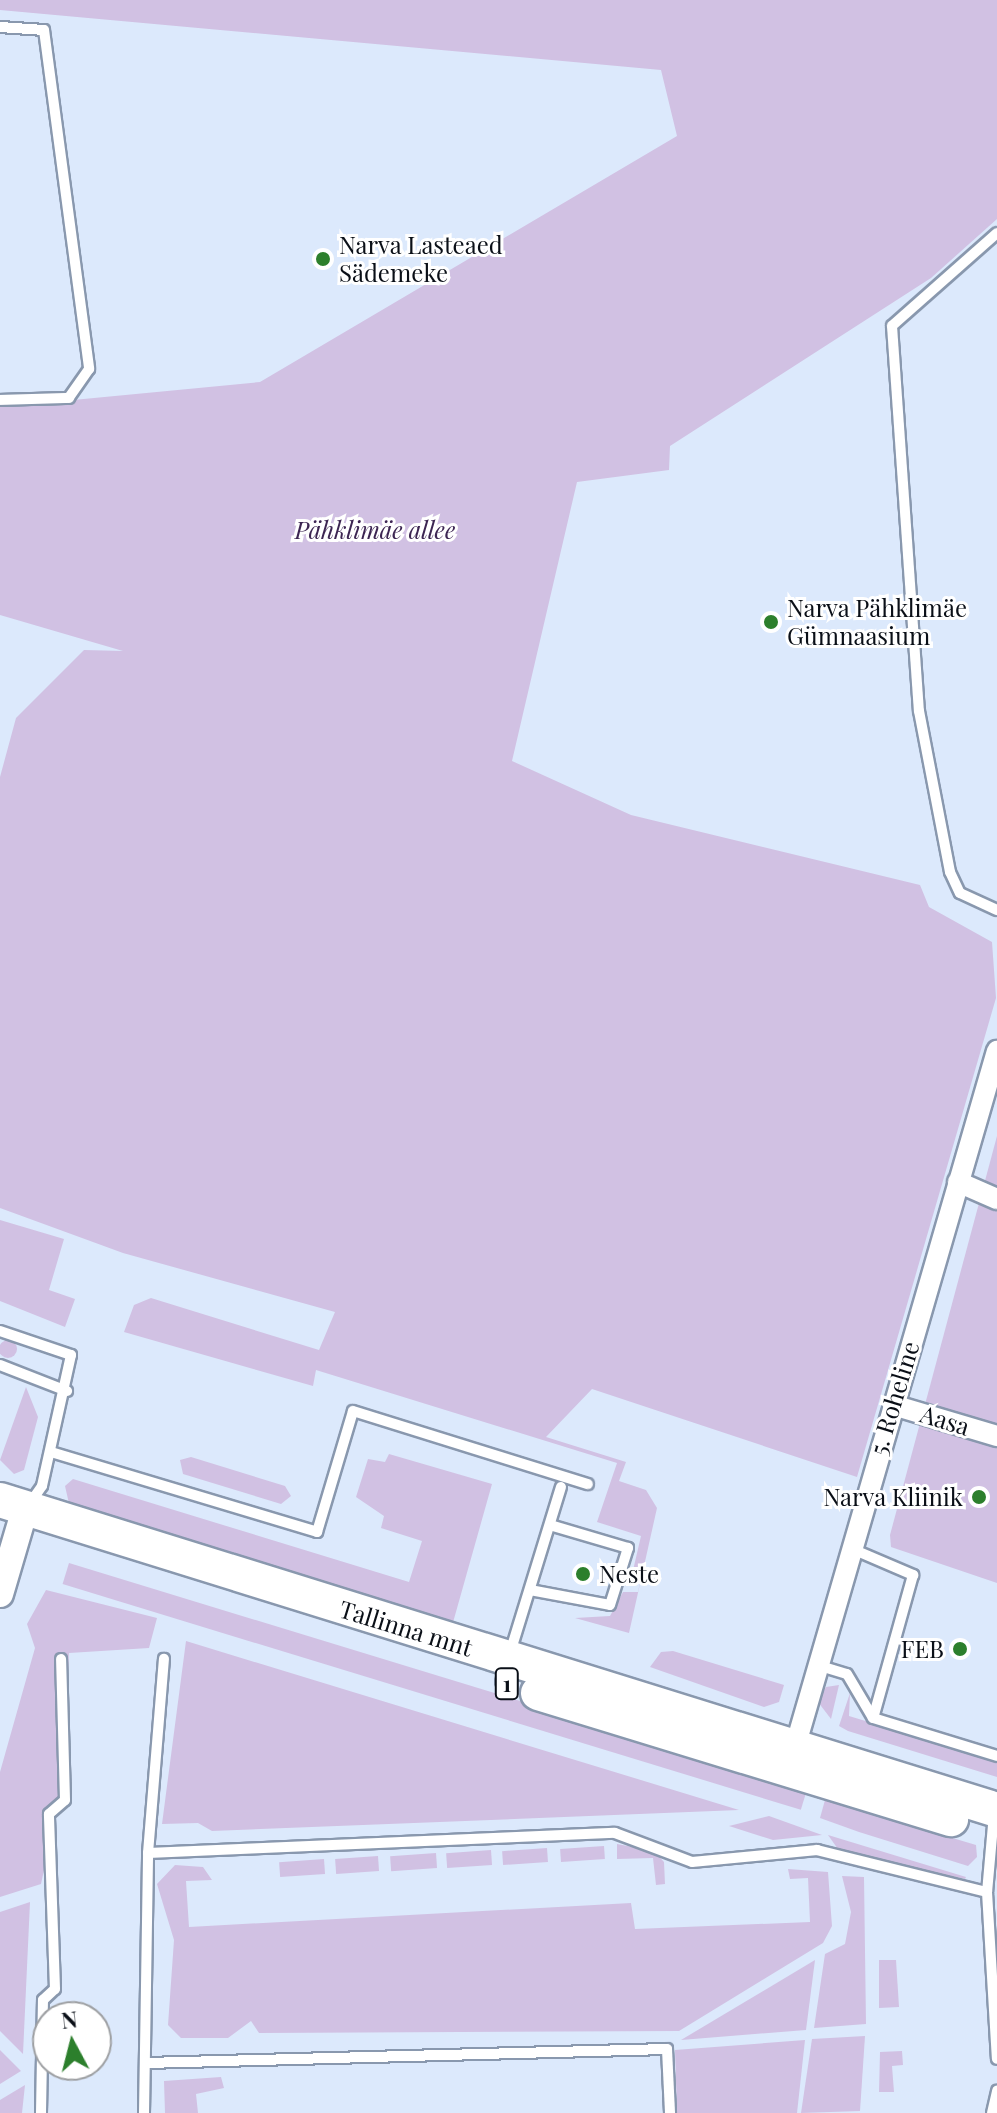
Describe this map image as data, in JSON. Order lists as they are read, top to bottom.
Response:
{
  "streets": {
    "highway": ["Tallinna mnt", "1"],
    "street": ["5. Roheline", "Aasa"]
  },
  "crossings": [
    ["5. Roheline", "Aasa"],
    ["5. Roheline", "Tallinna mnt"]
  ],
  "parks": ["Pähklimäe allee"],
  "places": [
    "Narva Lasteaed Sädemeke",
    "Narva Pähklimäe Gümnaasium",
    "Narva Kliinik",
    "Neste",
    "FEB"
  ],
  "north": "top"
}
